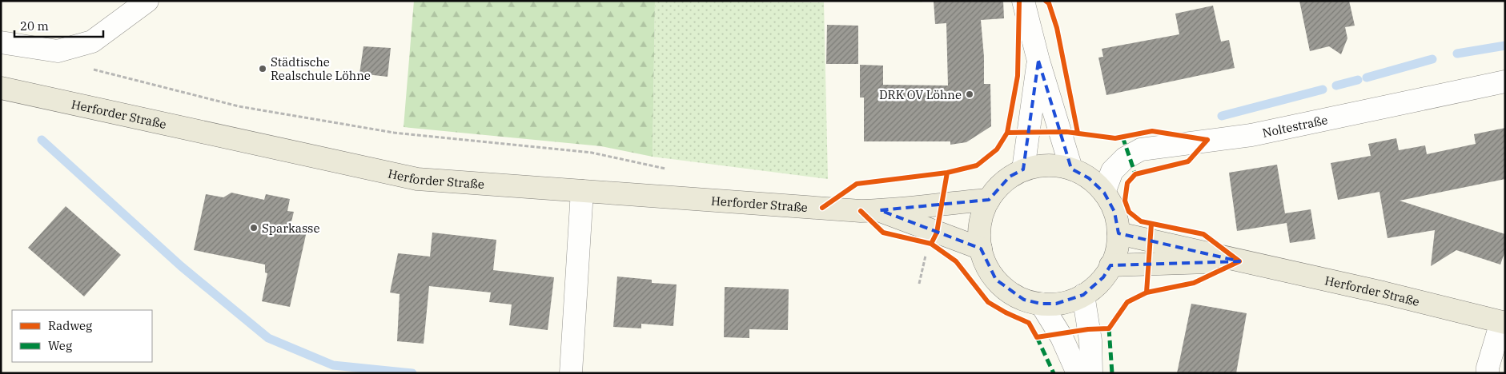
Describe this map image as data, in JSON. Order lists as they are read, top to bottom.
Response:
{
  "streets": {
    "main road": ["Herforder Straße"],
    "street": ["Noltestraße"]
  },
  "crossings": [
    ["Herforder Straße", "Noltestraße"]
  ],
  "places": ["Städtische Realschule Löhne", "DRK OV Löhne", "Sparkasse"],
  "legend": ["Radweg", "Weg"],
  "scale_bar": "20 m"
}
